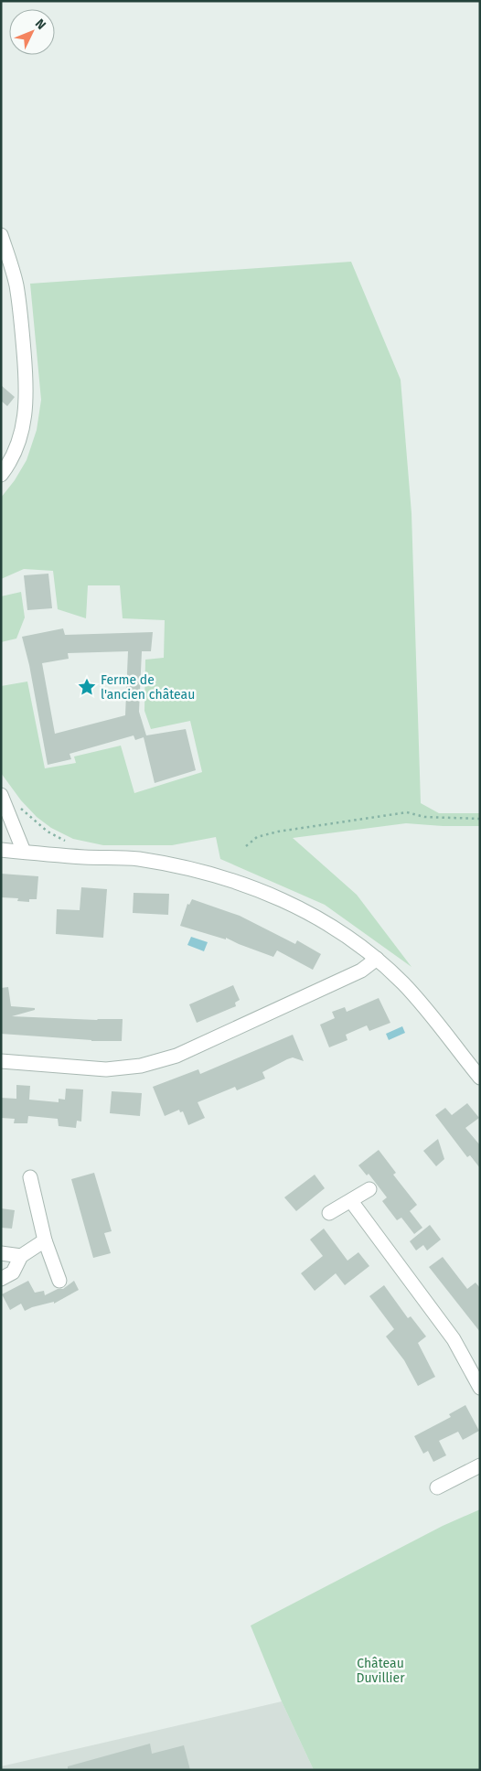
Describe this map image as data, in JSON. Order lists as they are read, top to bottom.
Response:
{
  "parks": ["Château Duvillier"],
  "places": {
    "place": ["Ferme de l'ancien château"]
  },
  "north": "top right"
}
